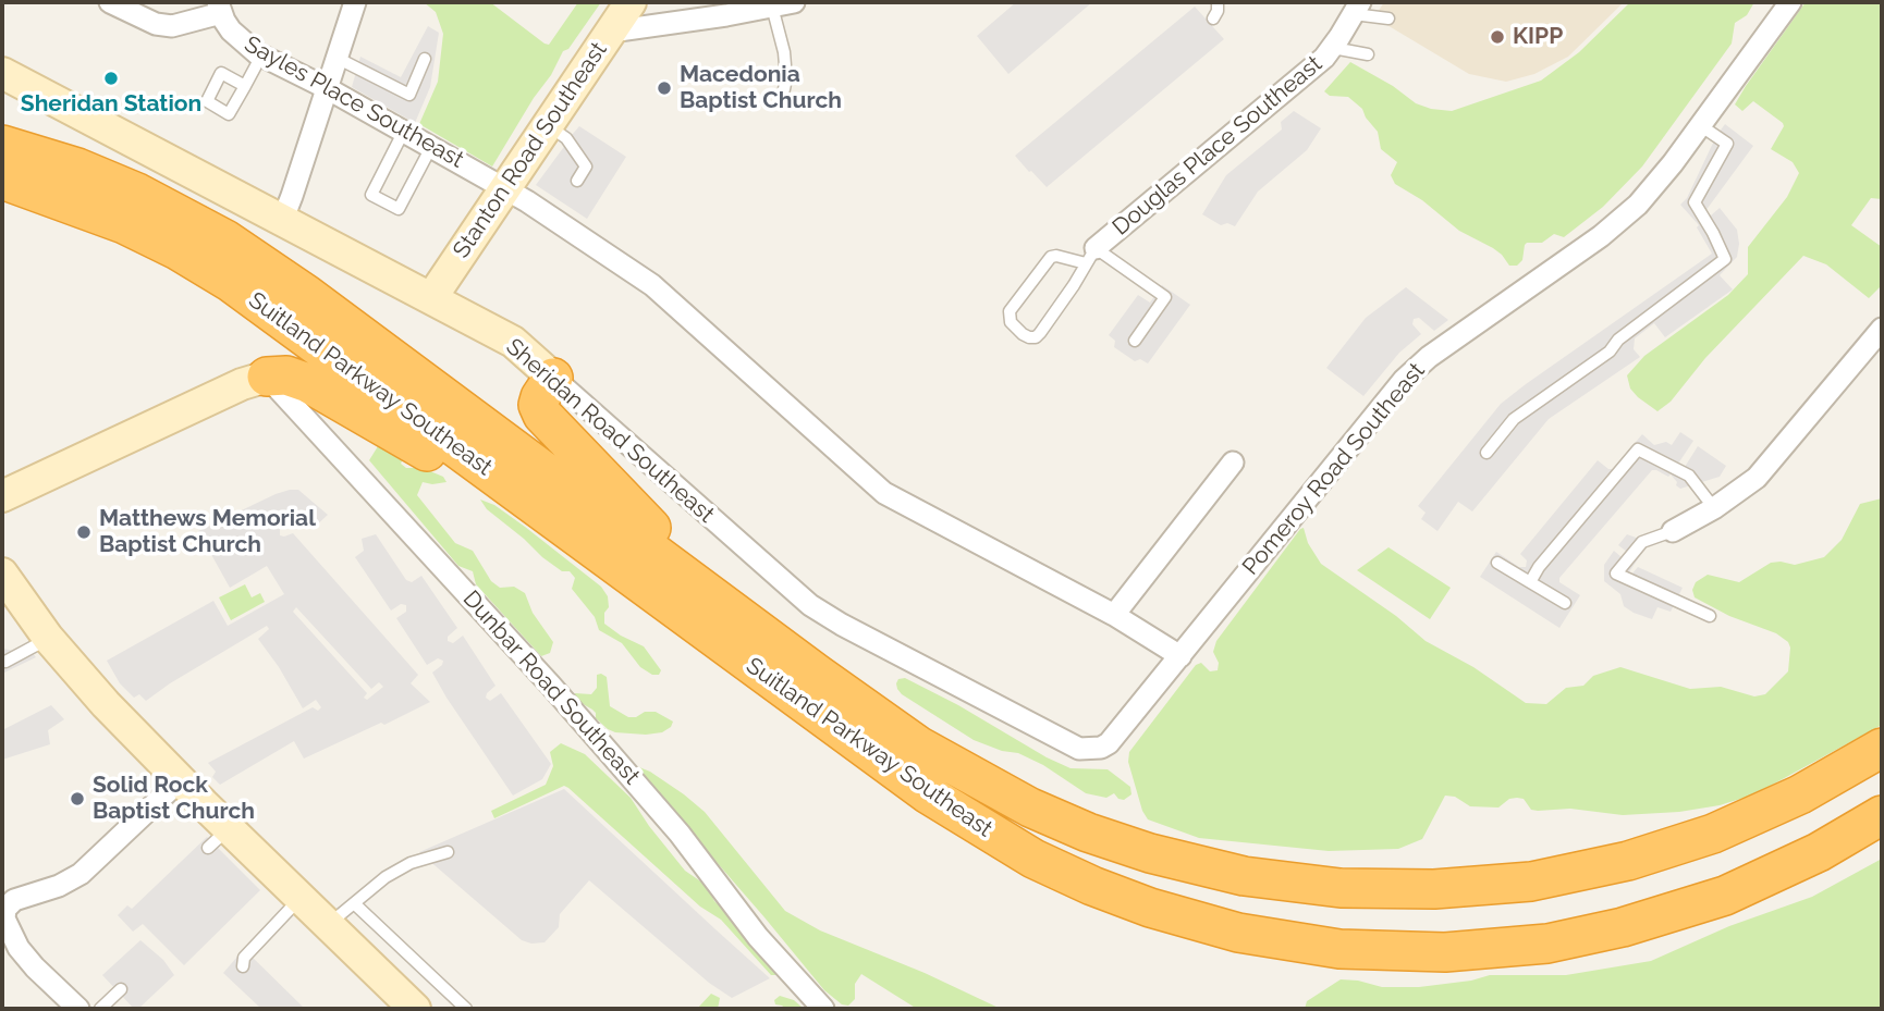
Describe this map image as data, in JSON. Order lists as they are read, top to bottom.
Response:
{
  "streets": {
    "highway": ["Suitland Parkway Southeast"],
    "main road": ["Stanton Road Southeast", "Sheridan Road Southeast"],
    "street": [
      "Sayles Place Southeast",
      "Douglas Place Southeast",
      "Pomeroy Road Southeast",
      "Dunbar Road Southeast"
    ]
  },
  "crossings": [
    ["Sayles Place Southeast", "Stanton Road Southeast"],
    ["Sayles Place Southeast", "Pomeroy Road Southeast"],
    ["Stanton Road Southeast", "Sheridan Road Southeast"],
    ["Sheridan Road Southeast", "Pomeroy Road Southeast"]
  ],
  "places": [
    "KIPP",
    "Sheridan Station",
    "Macedonia Baptist Church",
    "Matthews Memorial Baptist Church",
    "Solid Rock Baptist Church"
  ]
}
